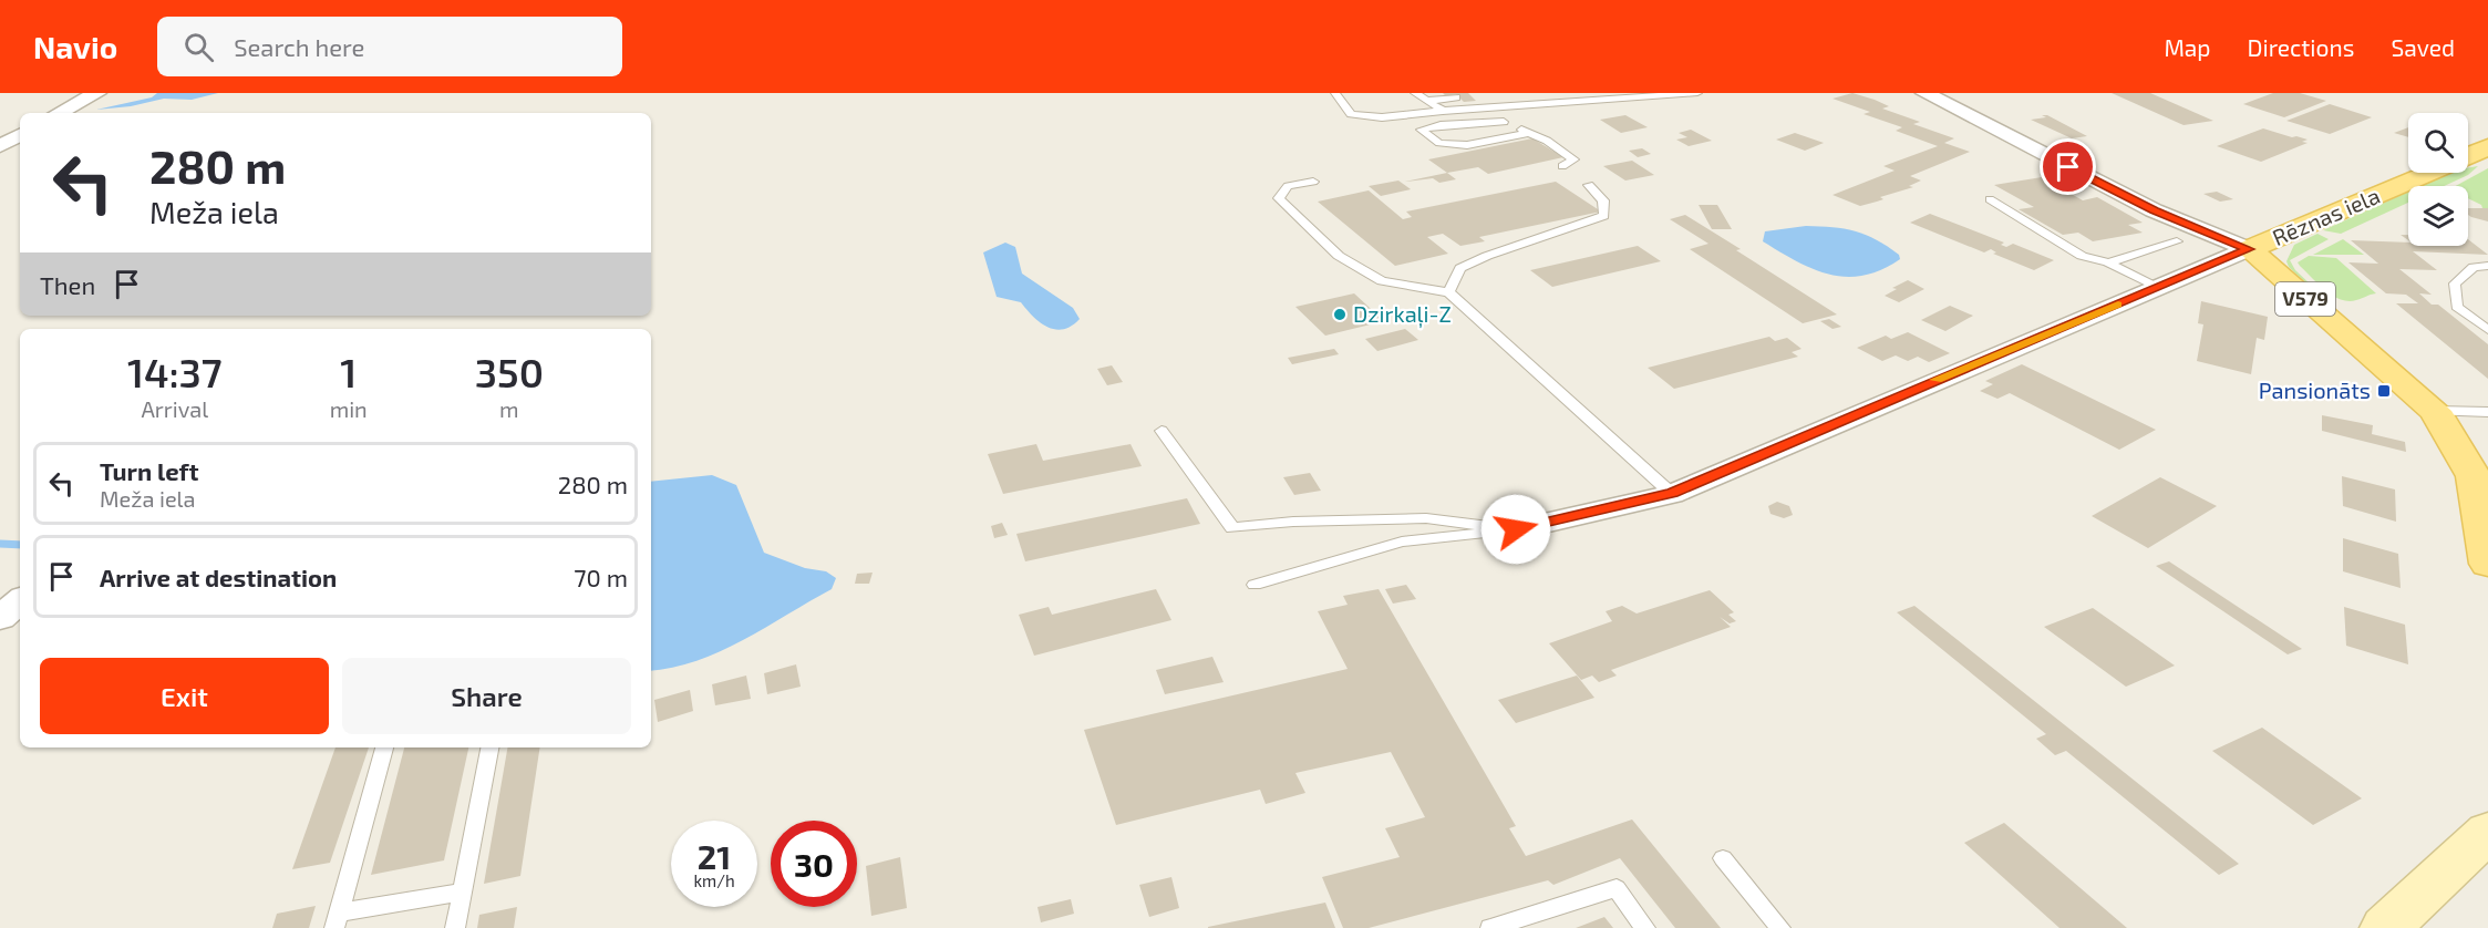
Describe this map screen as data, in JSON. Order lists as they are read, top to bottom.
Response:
{
  "streets": {
    "main road": ["Rēznas iela", "V579"]
  },
  "places": {
    "other": ["Dzirkaļi-Z"],
    "transit": ["Pansionāts"]
  },
  "page": {
    "header": "Navio",
    "search": "Search here",
    "nav": ["Map", "Directions", "Saved"],
    "turn": ["280 m", "Meža iela"],
    "then": "Then",
    "eta": [
      "14:37",
      "Arrival",
      "1",
      "min",
      "350",
      "m"
    ],
    "list": [
      {
        "name": "Turn left",
        "note": "Meža iela",
        "value": "280 m"
      },
      {
        "name": "Arrive at destination",
        "value": "70 m"
      }
    ],
    "buttons": ["Exit", "Share"],
    "speed": "21 km/h",
    "limit": "30"
  }
}
